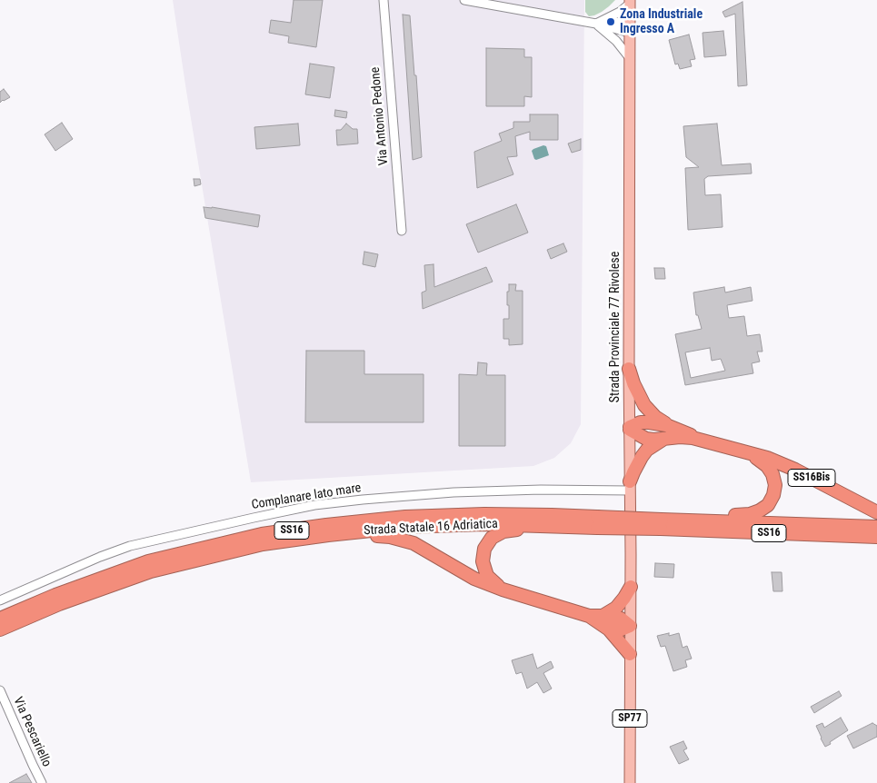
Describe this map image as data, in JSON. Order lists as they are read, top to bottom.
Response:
{
  "streets": {
    "highway": ["SS16Bis", "Strada Statale 16 Adriatica", "SS16"],
    "main road": ["Strada Provinciale 77 Rivolese", "SP77"],
    "street": ["Via Antonio Pedone", "Complanare lato mare", "Via Pescariello"]
  },
  "crossings": [
    ["Strada Provinciale 77 Rivolese", "Complanare lato mare"],
    ["Strada Provinciale 77 Rivolese", "SP77"]
  ],
  "places": ["Zona Industriale Ingresso A"]
}
